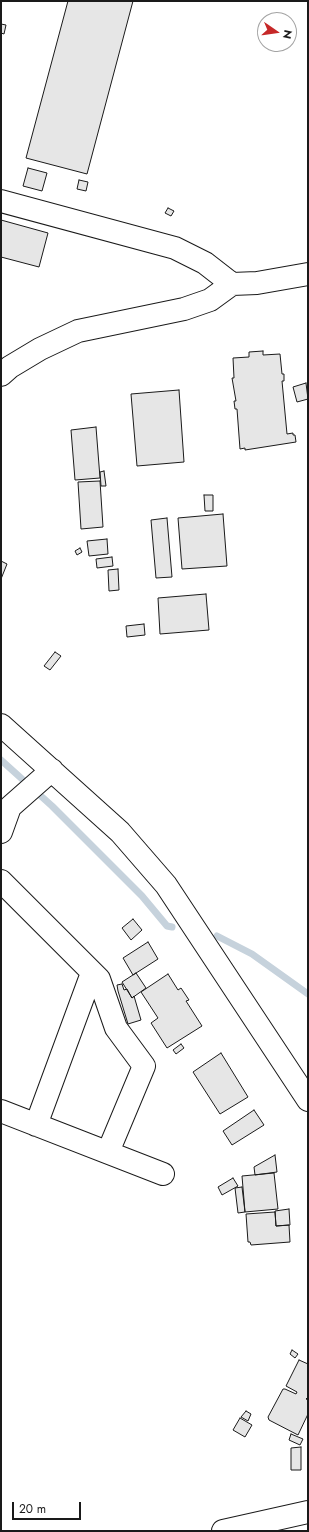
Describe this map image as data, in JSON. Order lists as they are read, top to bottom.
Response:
{
  "scale_bar": "20 m",
  "north": "right"
}
